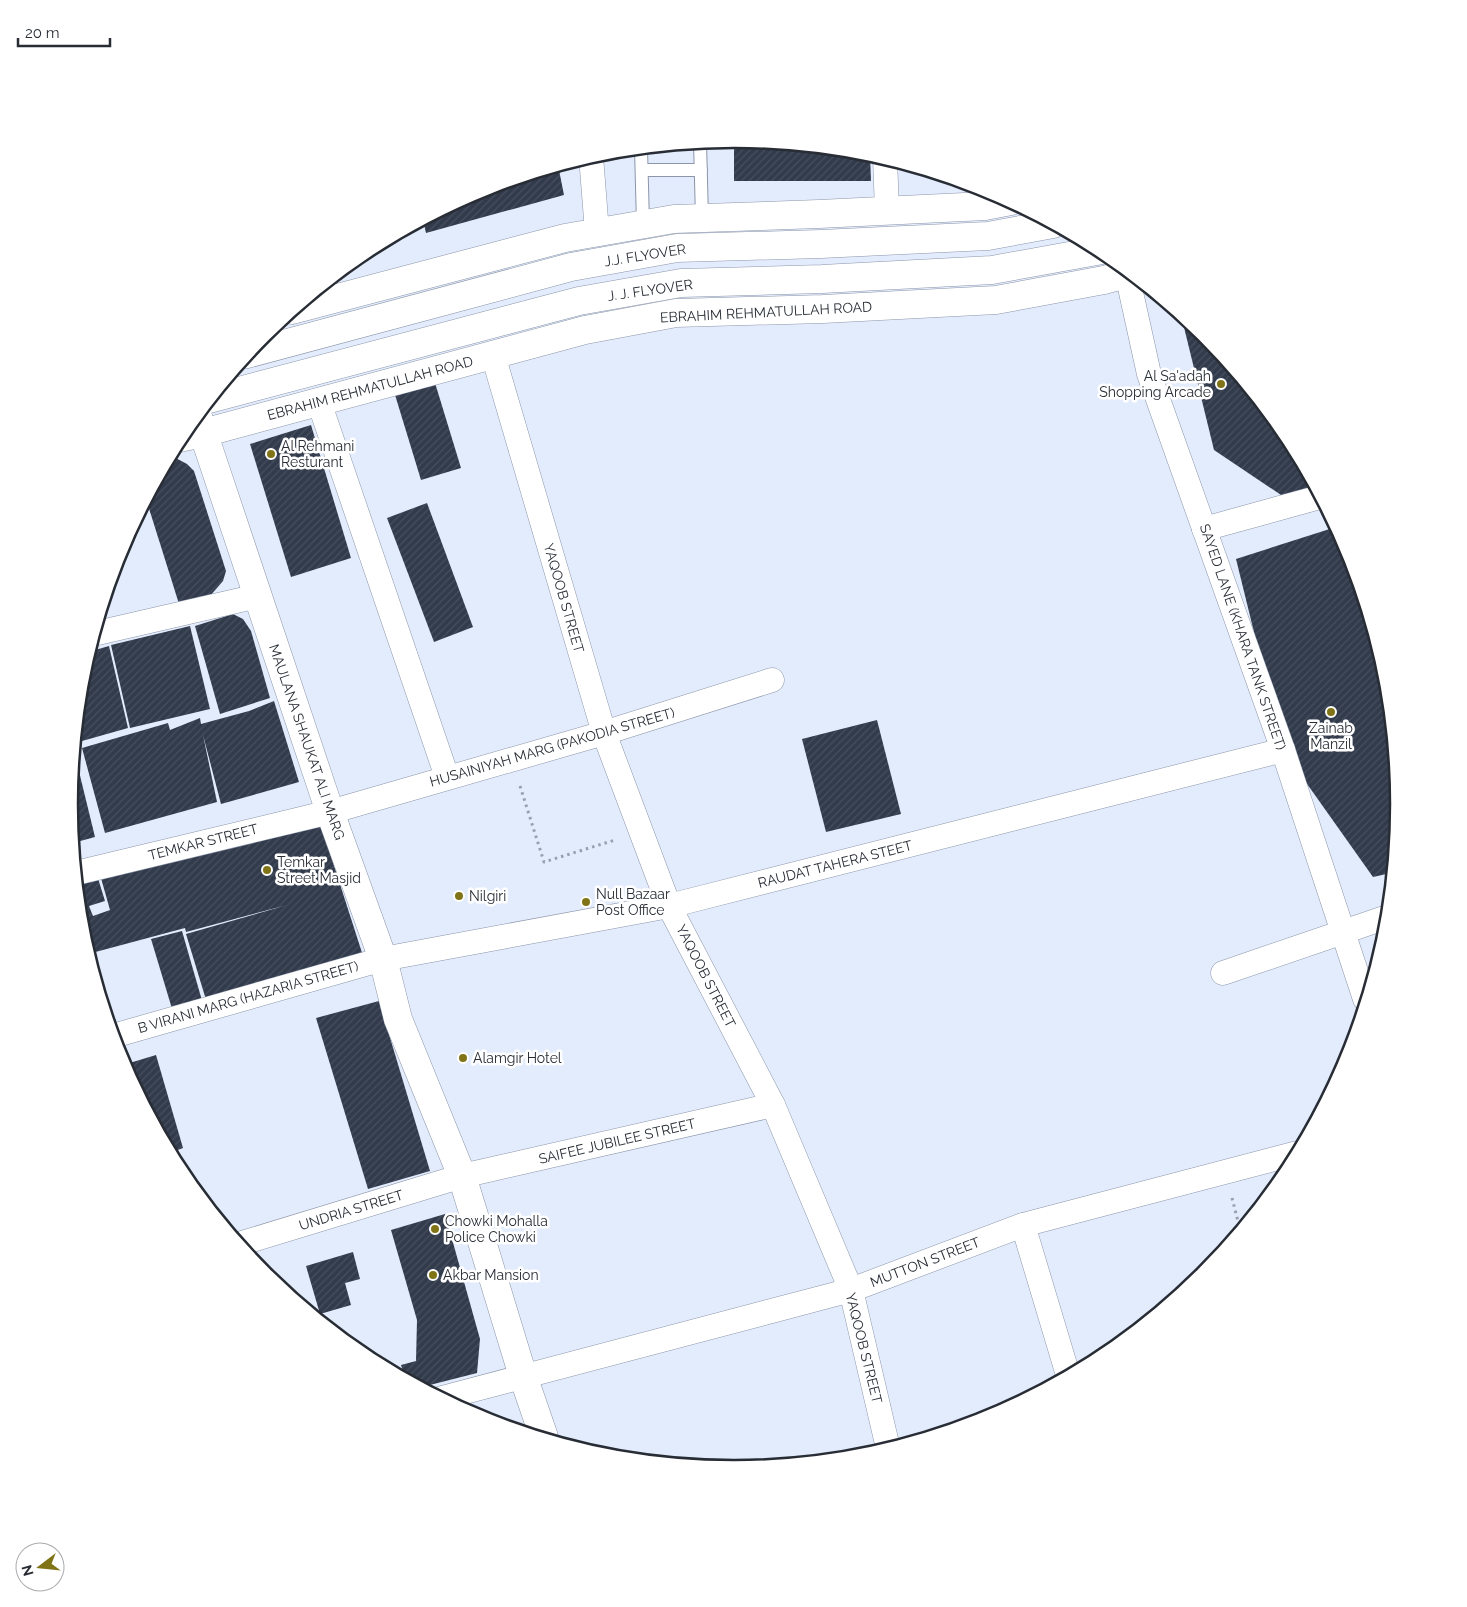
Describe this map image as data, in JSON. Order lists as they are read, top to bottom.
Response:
{
  "streets": {
    "main road": [
      "J.J. FLYOVER",
      "J. J. FLYOVER",
      "EBRAHIM REHMATULLAH ROAD",
      "MAULANA SHAUKAT ALI MARG"
    ],
    "street": [
      "YAQOOB STREET",
      "SAYED LANE (KHARA TANK STREET)",
      "HUSAINIYAH MARG (PAKODIA STREET)",
      "TEMKAR STREET",
      "RAUDAT TAHERA STEET",
      "B VIRANI MARG (HAZARIA STREET)",
      "SAIFEE JUBILEE STREET",
      "UNDRIA STREET",
      "MUTTON STREET"
    ]
  },
  "crossings": [
    ["EBRAHIM REHMATULLAH ROAD", "YAQOOB STREET"],
    ["YAQOOB STREET", "HUSAINIYAH MARG (PAKODIA STREET)"],
    ["YAQOOB STREET", "RAUDAT TAHERA STEET"],
    ["YAQOOB STREET", "SAIFEE JUBILEE STREET"],
    ["YAQOOB STREET", "MUTTON STREET"],
    ["SAYED LANE (KHARA TANK STREET)", "RAUDAT TAHERA STEET"],
    ["MAULANA SHAUKAT ALI MARG", "HUSAINIYAH MARG (PAKODIA STREET)"],
    ["MAULANA SHAUKAT ALI MARG", "TEMKAR STREET"],
    ["MAULANA SHAUKAT ALI MARG", "RAUDAT TAHERA STEET"],
    ["MAULANA SHAUKAT ALI MARG", "B VIRANI MARG (HAZARIA STREET)"],
    ["MAULANA SHAUKAT ALI MARG", "SAIFEE JUBILEE STREET"],
    ["MAULANA SHAUKAT ALI MARG", "UNDRIA STREET"],
    ["MAULANA SHAUKAT ALI MARG", "MUTTON STREET"],
    ["HUSAINIYAH MARG (PAKODIA STREET)", "TEMKAR STREET"],
    ["RAUDAT TAHERA STEET", "B VIRANI MARG (HAZARIA STREET)"],
    ["SAIFEE JUBILEE STREET", "UNDRIA STREET"]
  ],
  "places": [
    "Al Sa'adah Shopping Arcade",
    "Al Rehmani Resturant",
    "Zainab Manzil",
    "Temkar Street Masjid",
    "Nilgiri",
    "Null Bazaar Post Office",
    "Alamgir Hotel",
    "Chowki Mohalla Police Chowki",
    "Akbar Mansion"
  ],
  "scale_bar": "20 m",
  "north": "left"
}
